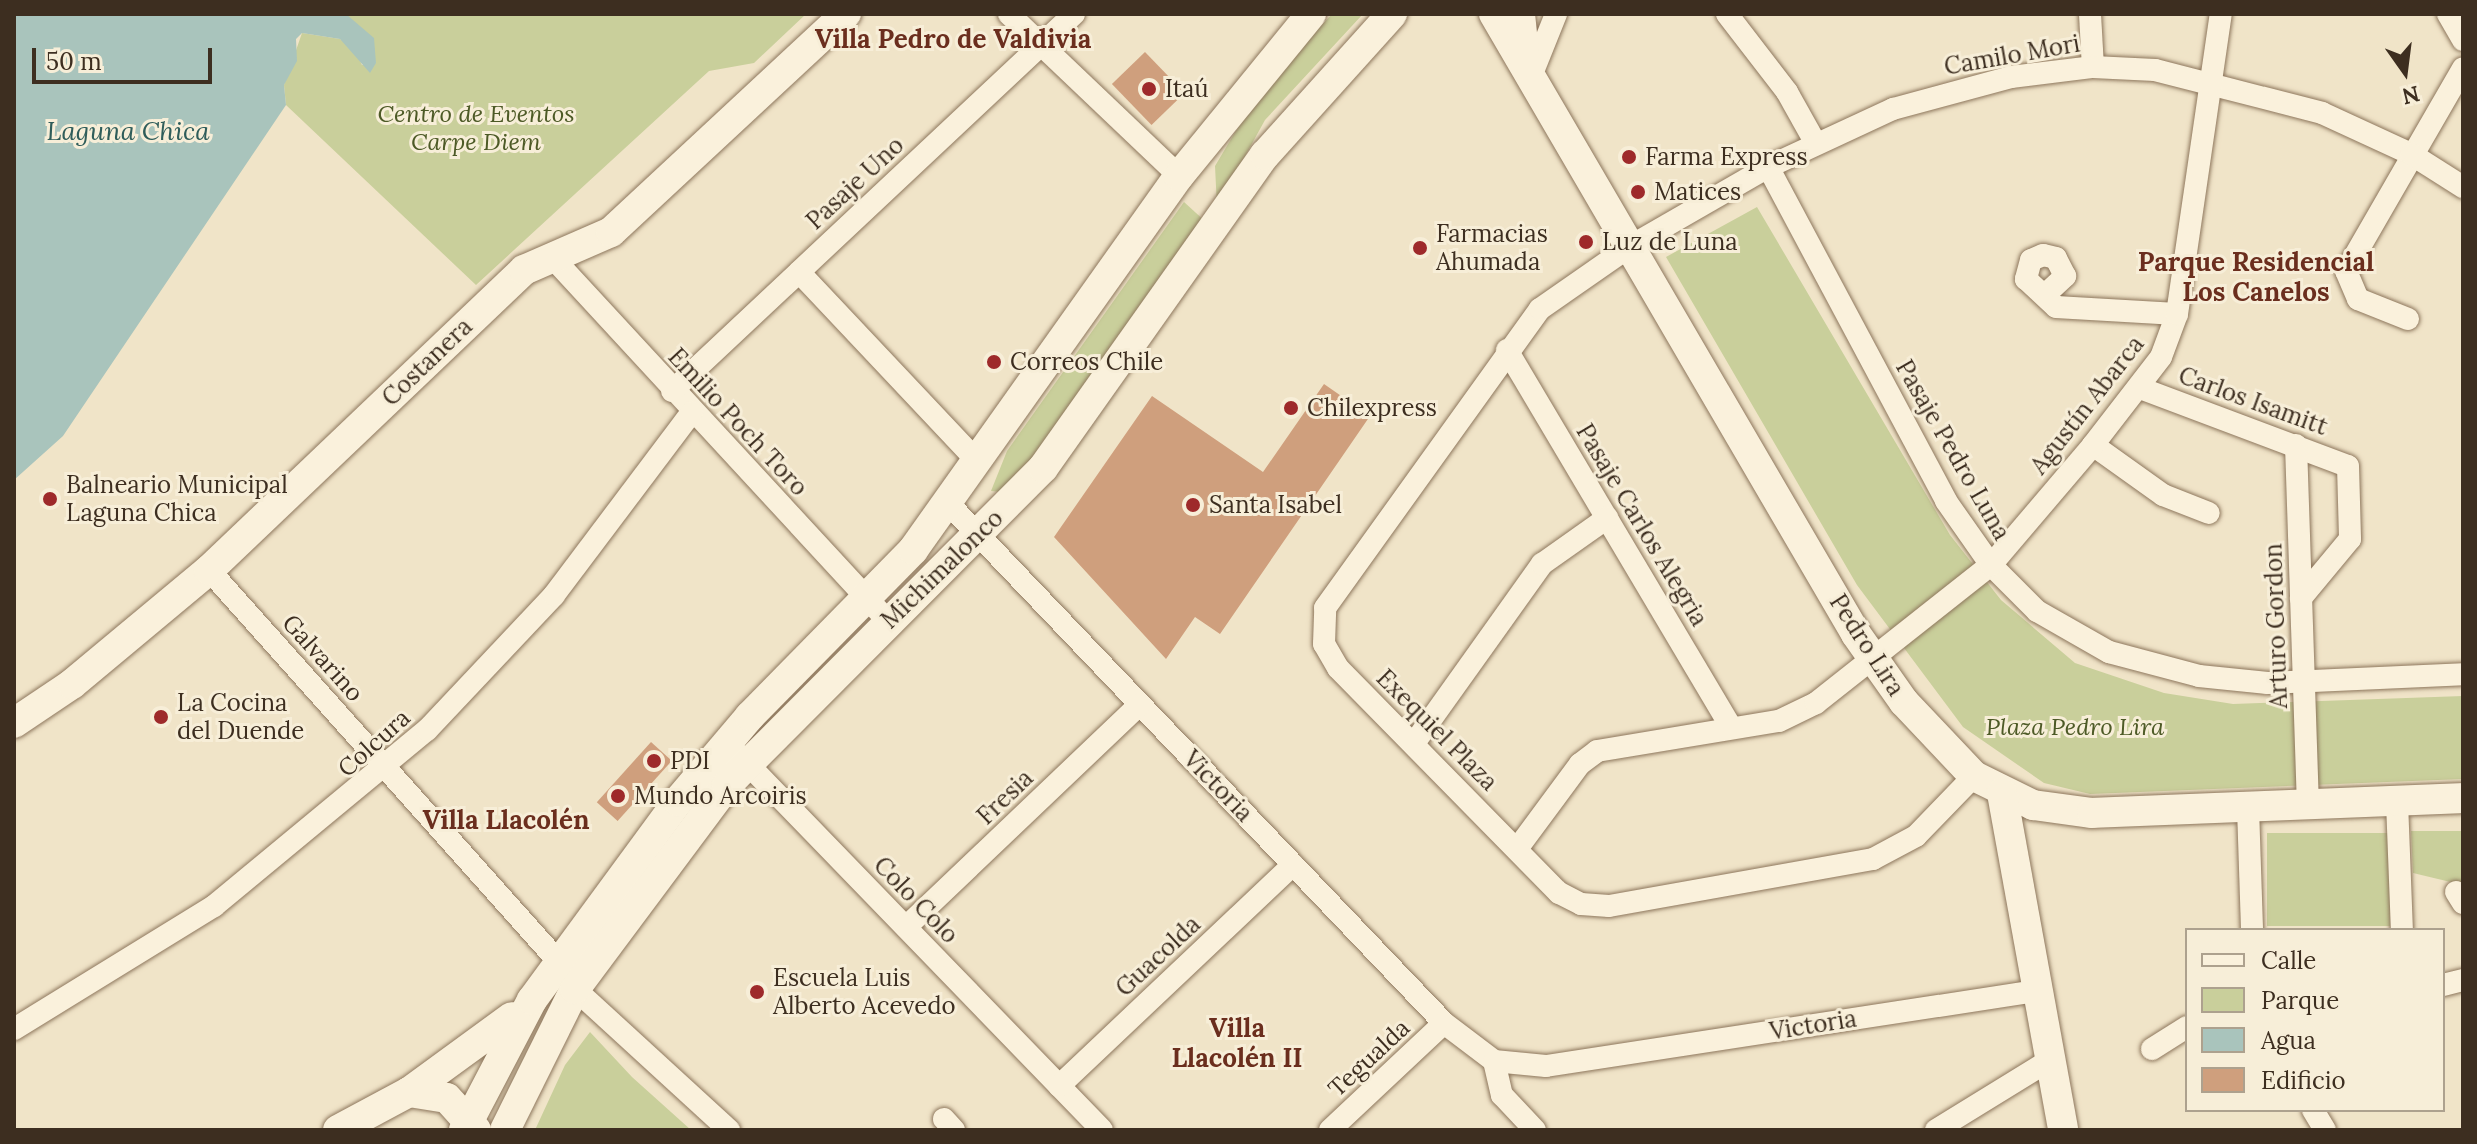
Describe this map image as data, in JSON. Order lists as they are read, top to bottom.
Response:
{
  "streets": {
    "street": [
      "Camilo Mori",
      "Pasaje Uno",
      "Costanera",
      "Carlos Isamitt",
      "Agustín Abarca",
      "Emilio Poch Toro",
      "Pasaje Pedro Luna",
      "Pasaje Carlos Alegria",
      "Michimalonco",
      "Arturo Gordon",
      "Pedro Lira",
      "Galvarino",
      "Exequiel Plaza",
      "Colcura",
      "Victoria",
      "Fresia",
      "Colo Colo",
      "Guacolda",
      "Tegualda"
    ]
  },
  "crossings": [
    ["Camilo Mori", "Agustín Abarca"],
    ["Camilo Mori", "Pasaje Pedro Luna"],
    ["Camilo Mori", "Pedro Lira"],
    ["Camilo Mori", "Exequiel Plaza"],
    ["Pasaje Uno", "Emilio Poch Toro"],
    ["Costanera", "Emilio Poch Toro"],
    ["Costanera", "Galvarino"],
    ["Carlos Isamitt", "Agustín Abarca"],
    ["Carlos Isamitt", "Arturo Gordon"],
    ["Agustín Abarca", "Pasaje Pedro Luna"],
    ["Agustín Abarca", "Pasaje Carlos Alegria"],
    ["Agustín Abarca", "Pedro Lira"],
    ["Agustín Abarca", "Exequiel Plaza"],
    ["Emilio Poch Toro", "Michimalonco"],
    ["Emilio Poch Toro", "Colcura"],
    ["Pasaje Pedro Luna", "Arturo Gordon"],
    ["Pasaje Carlos Alegria", "Exequiel Plaza"],
    ["Michimalonco", "Galvarino"],
    ["Michimalonco", "Victoria"],
    ["Michimalonco", "Colo Colo"],
    ["Arturo Gordon", "Pedro Lira"],
    ["Pedro Lira", "Exequiel Plaza"],
    ["Galvarino", "Colcura"],
    ["Victoria", "Fresia"],
    ["Victoria", "Guacolda"],
    ["Victoria", "Tegualda"],
    ["Fresia", "Colo Colo"],
    ["Colo Colo", "Guacolda"]
  ],
  "districts": [
    "Villa Pedro de Valdivia",
    "Parque Residencial Los Canelos",
    "Villa Llacolén",
    "Villa Llacolén II"
  ],
  "water": ["Laguna Chica"],
  "parks": ["Centro de Eventos Carpe Diem", "Plaza Pedro Lira"],
  "places": [
    "Itaú",
    "Farma Express",
    "Matices",
    "Luz de Luna",
    "Farmacias Ahumada",
    "Correos Chile",
    "Chilexpress",
    "Balneario Municipal Laguna Chica",
    "Santa Isabel",
    "La Cocina del Duende",
    "PDI",
    "Mundo Arcoiris",
    "Escuela Luis Alberto Acevedo"
  ],
  "legend": [
    "Calle",
    "Parque",
    "Agua",
    "Edificio"
  ],
  "scale_bar": "50 m",
  "north": "bottom"
}
